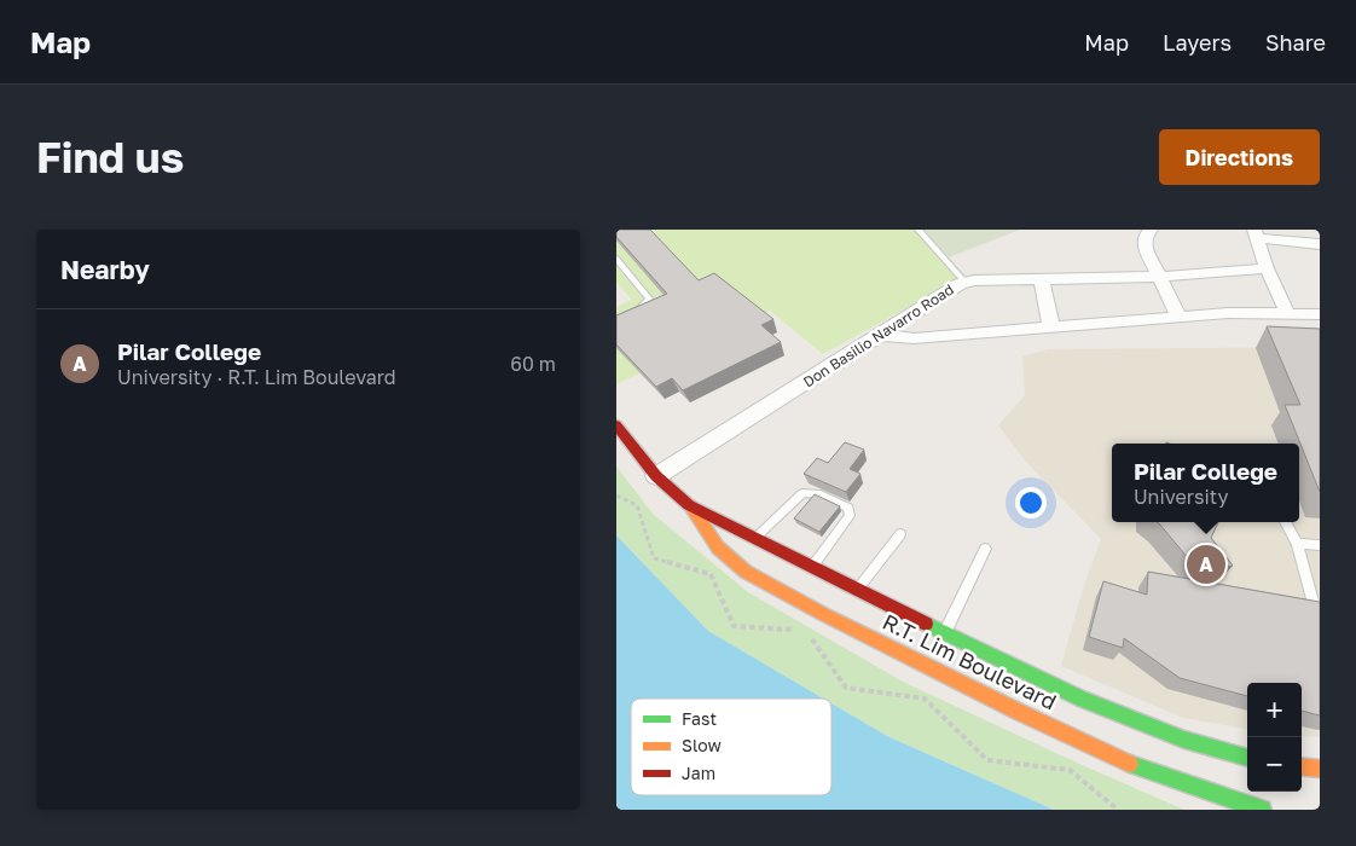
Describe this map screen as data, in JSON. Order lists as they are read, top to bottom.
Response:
{
  "streets": {
    "main road": ["R.T. Lim Boulevard"],
    "street": ["Don Basilio Navarro Road"]
  },
  "crossings": [
    ["Don Basilio Navarro Road", "R.T. Lim Boulevard"]
  ],
  "legend": ["Fast", "Slow", "Jam"],
  "page": {
    "header": "Map",
    "nav": ["Map", "Layers", "Share"],
    "buttons": "Directions",
    "title": "Find us",
    "heading": "Nearby",
    "list": [
      {
        "mark": "A",
        "name": "Pilar College",
        "note": "University · R.T. Lim Boulevard",
        "value": "60 m"
      }
    ],
    "popup": ["Pilar College", "University"],
    "pins": "A",
    "map_buttons": ["+", "−"]
  }
}
